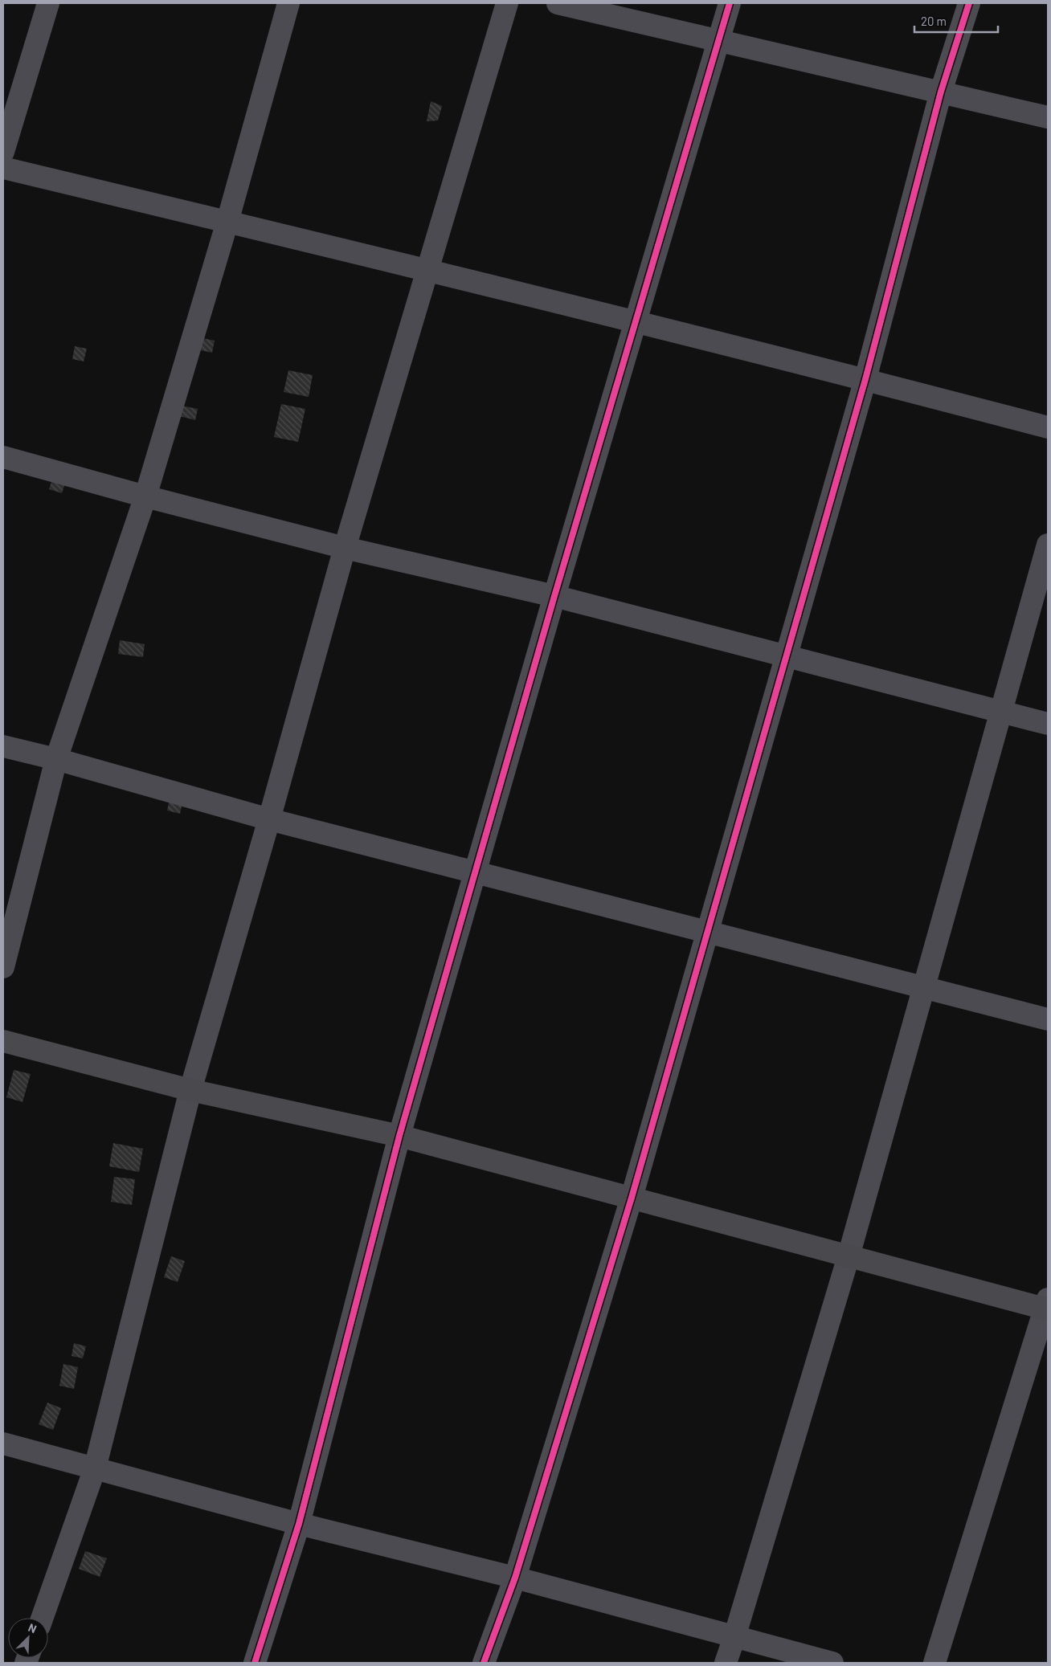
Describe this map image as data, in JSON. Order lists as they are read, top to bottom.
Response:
{
  "scale_bar": "20 m",
  "north": "top right"
}
